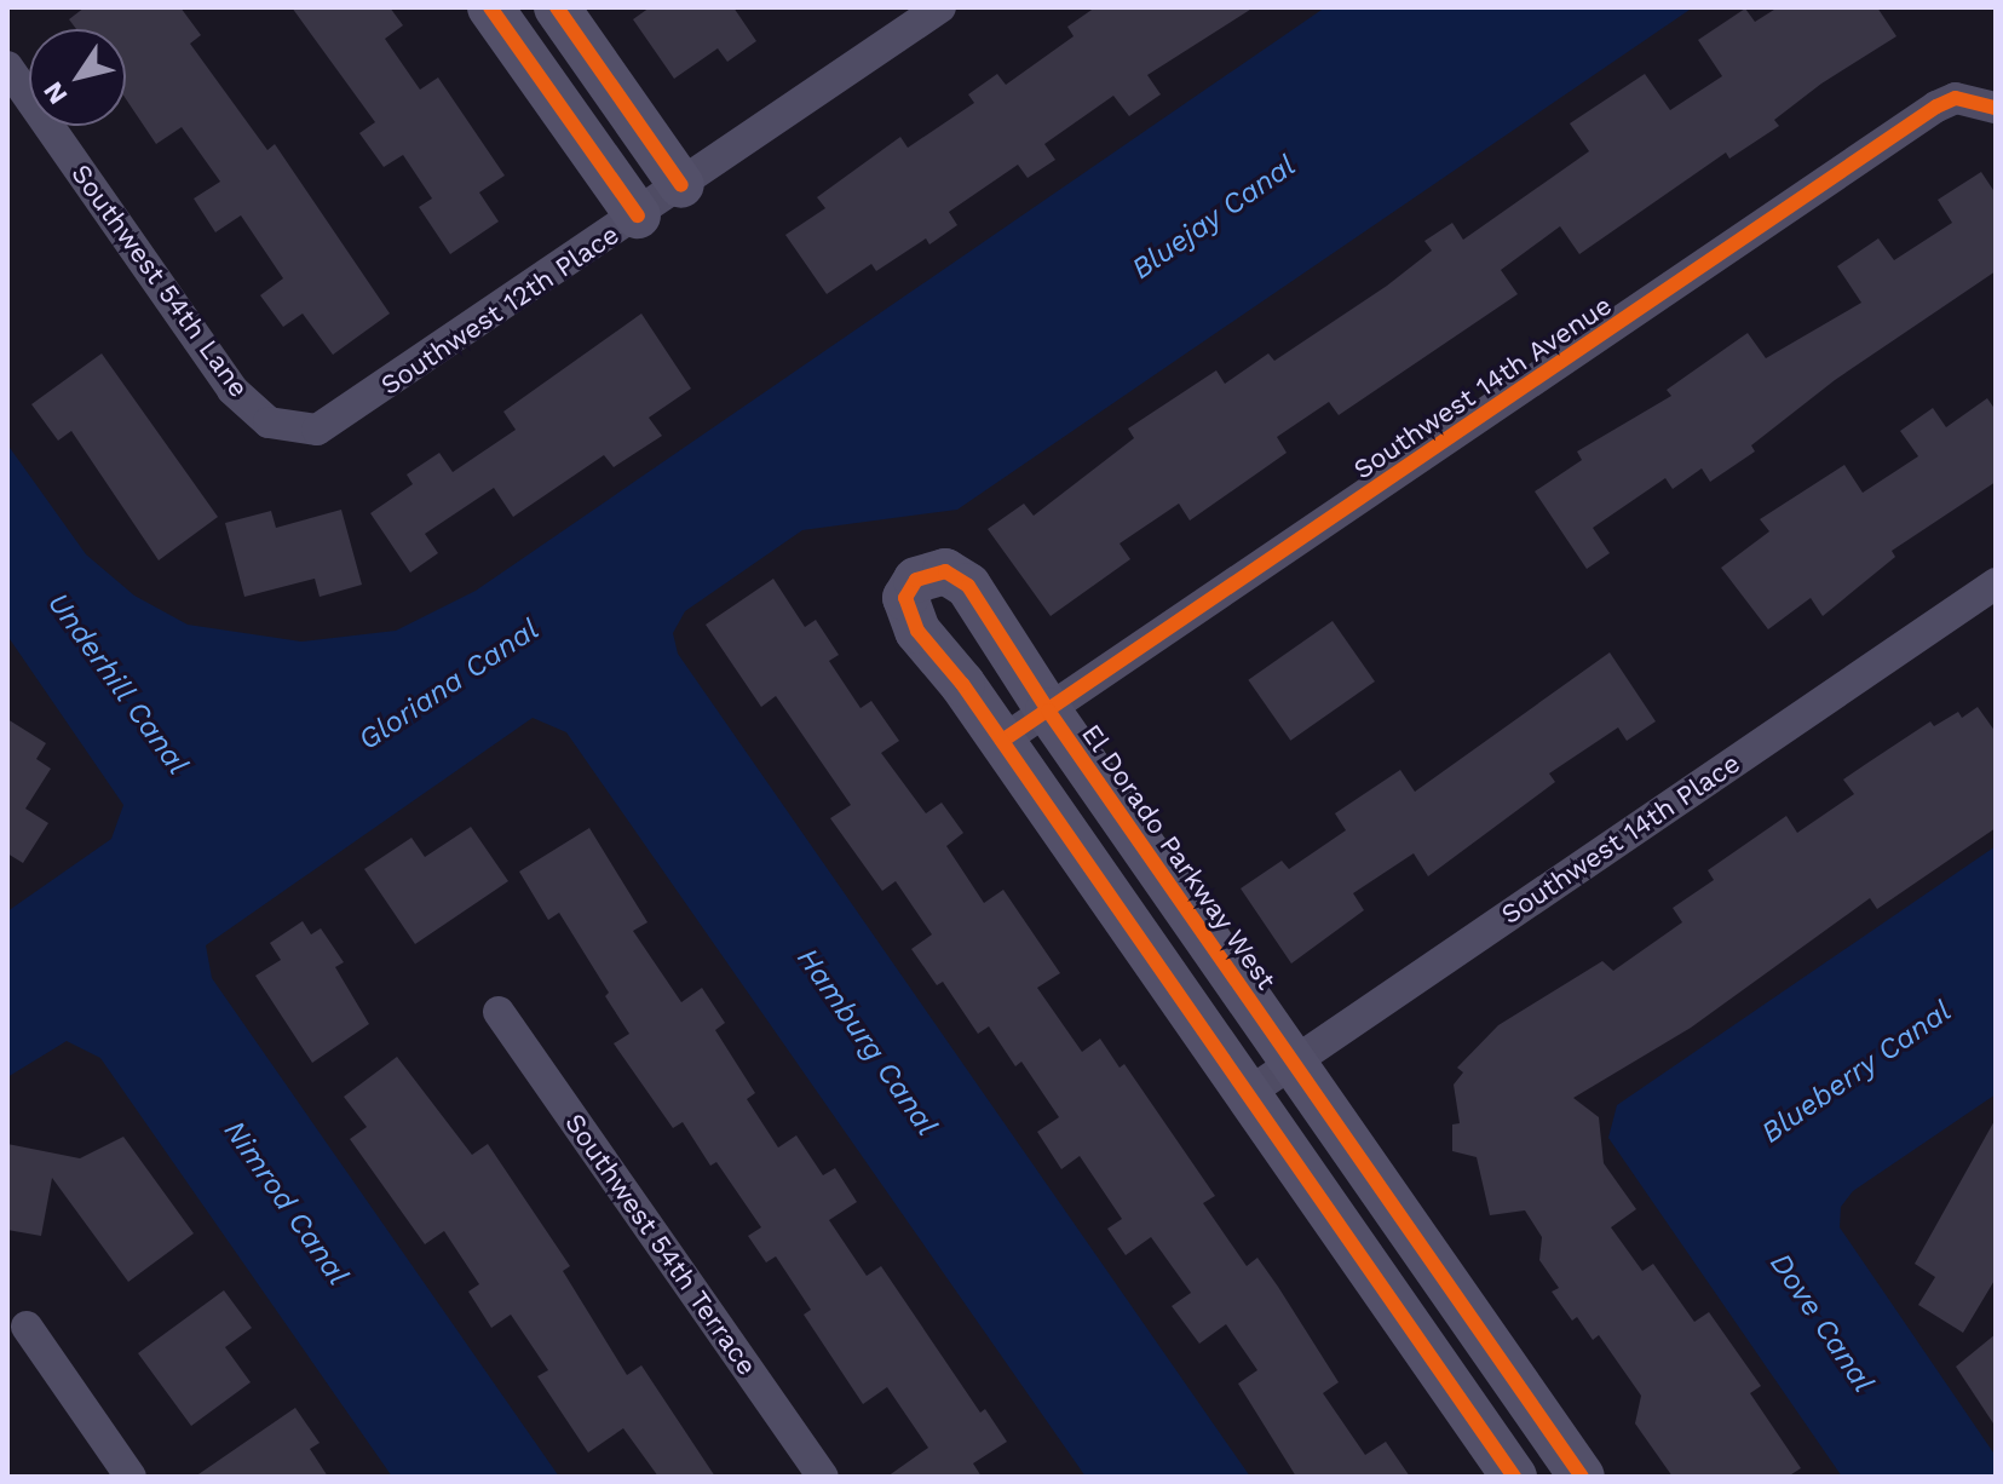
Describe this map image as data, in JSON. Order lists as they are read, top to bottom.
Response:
{
  "streets": {
    "street": [
      "Southwest 54th Lane",
      "Southwest 12th Place",
      "Southwest 14th Avenue",
      "Southwest 14th Place",
      "El Dorado Parkway West",
      "Southwest 54th Terrace"
    ]
  },
  "crossings": [
    ["Southwest 54th Lane", "Southwest 12th Place"],
    ["Southwest 14th Avenue", "El Dorado Parkway West"],
    ["Southwest 14th Place", "El Dorado Parkway West"]
  ],
  "water": [
    "Bluejay Canal",
    "Underhill Canal",
    "Gloriana Canal",
    "Hamburg Canal",
    "Blueberry Canal",
    "Nimrod Canal",
    "Dove Canal"
  ],
  "north": "bottom left"
}
